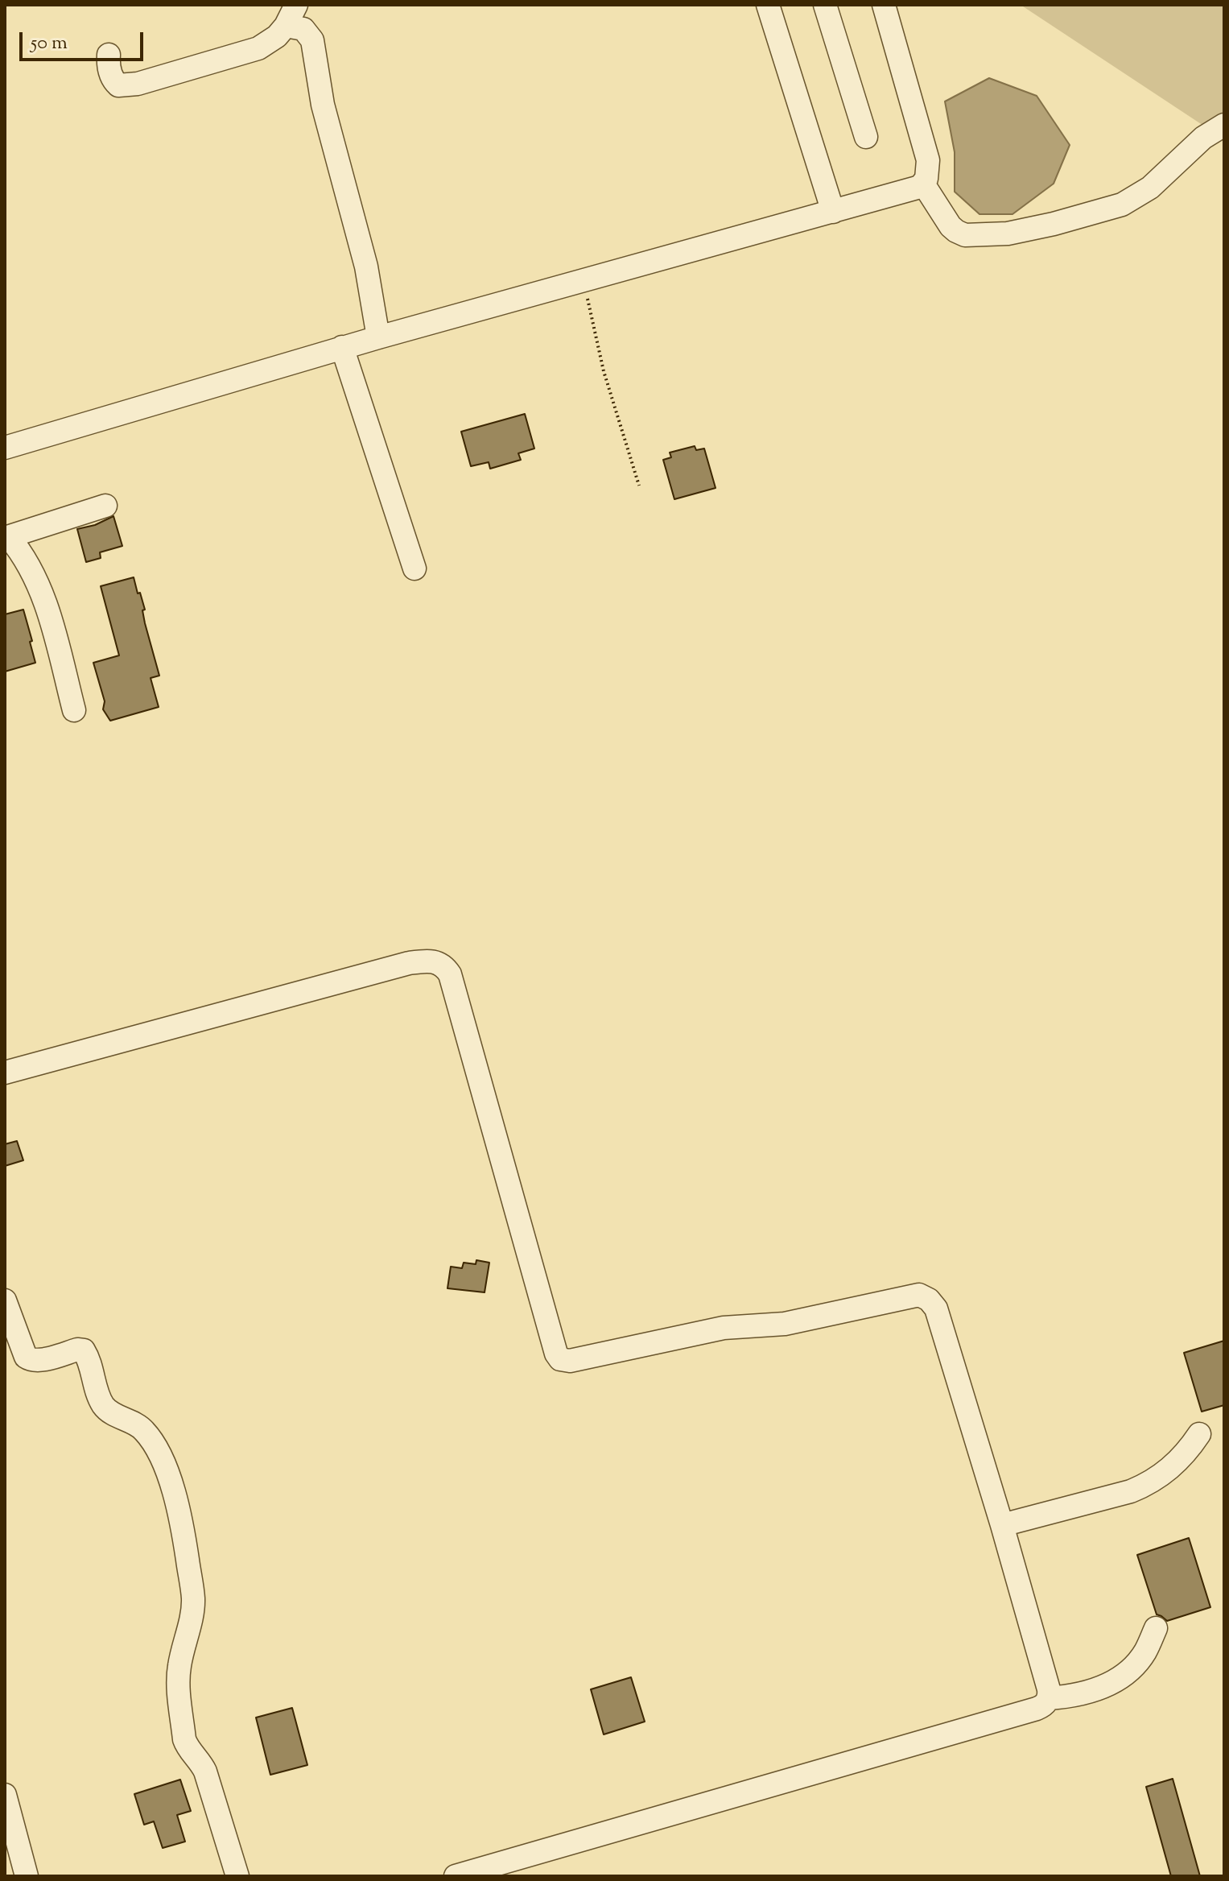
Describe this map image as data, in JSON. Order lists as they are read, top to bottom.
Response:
{
  "scale_bar": "50 m"
}
